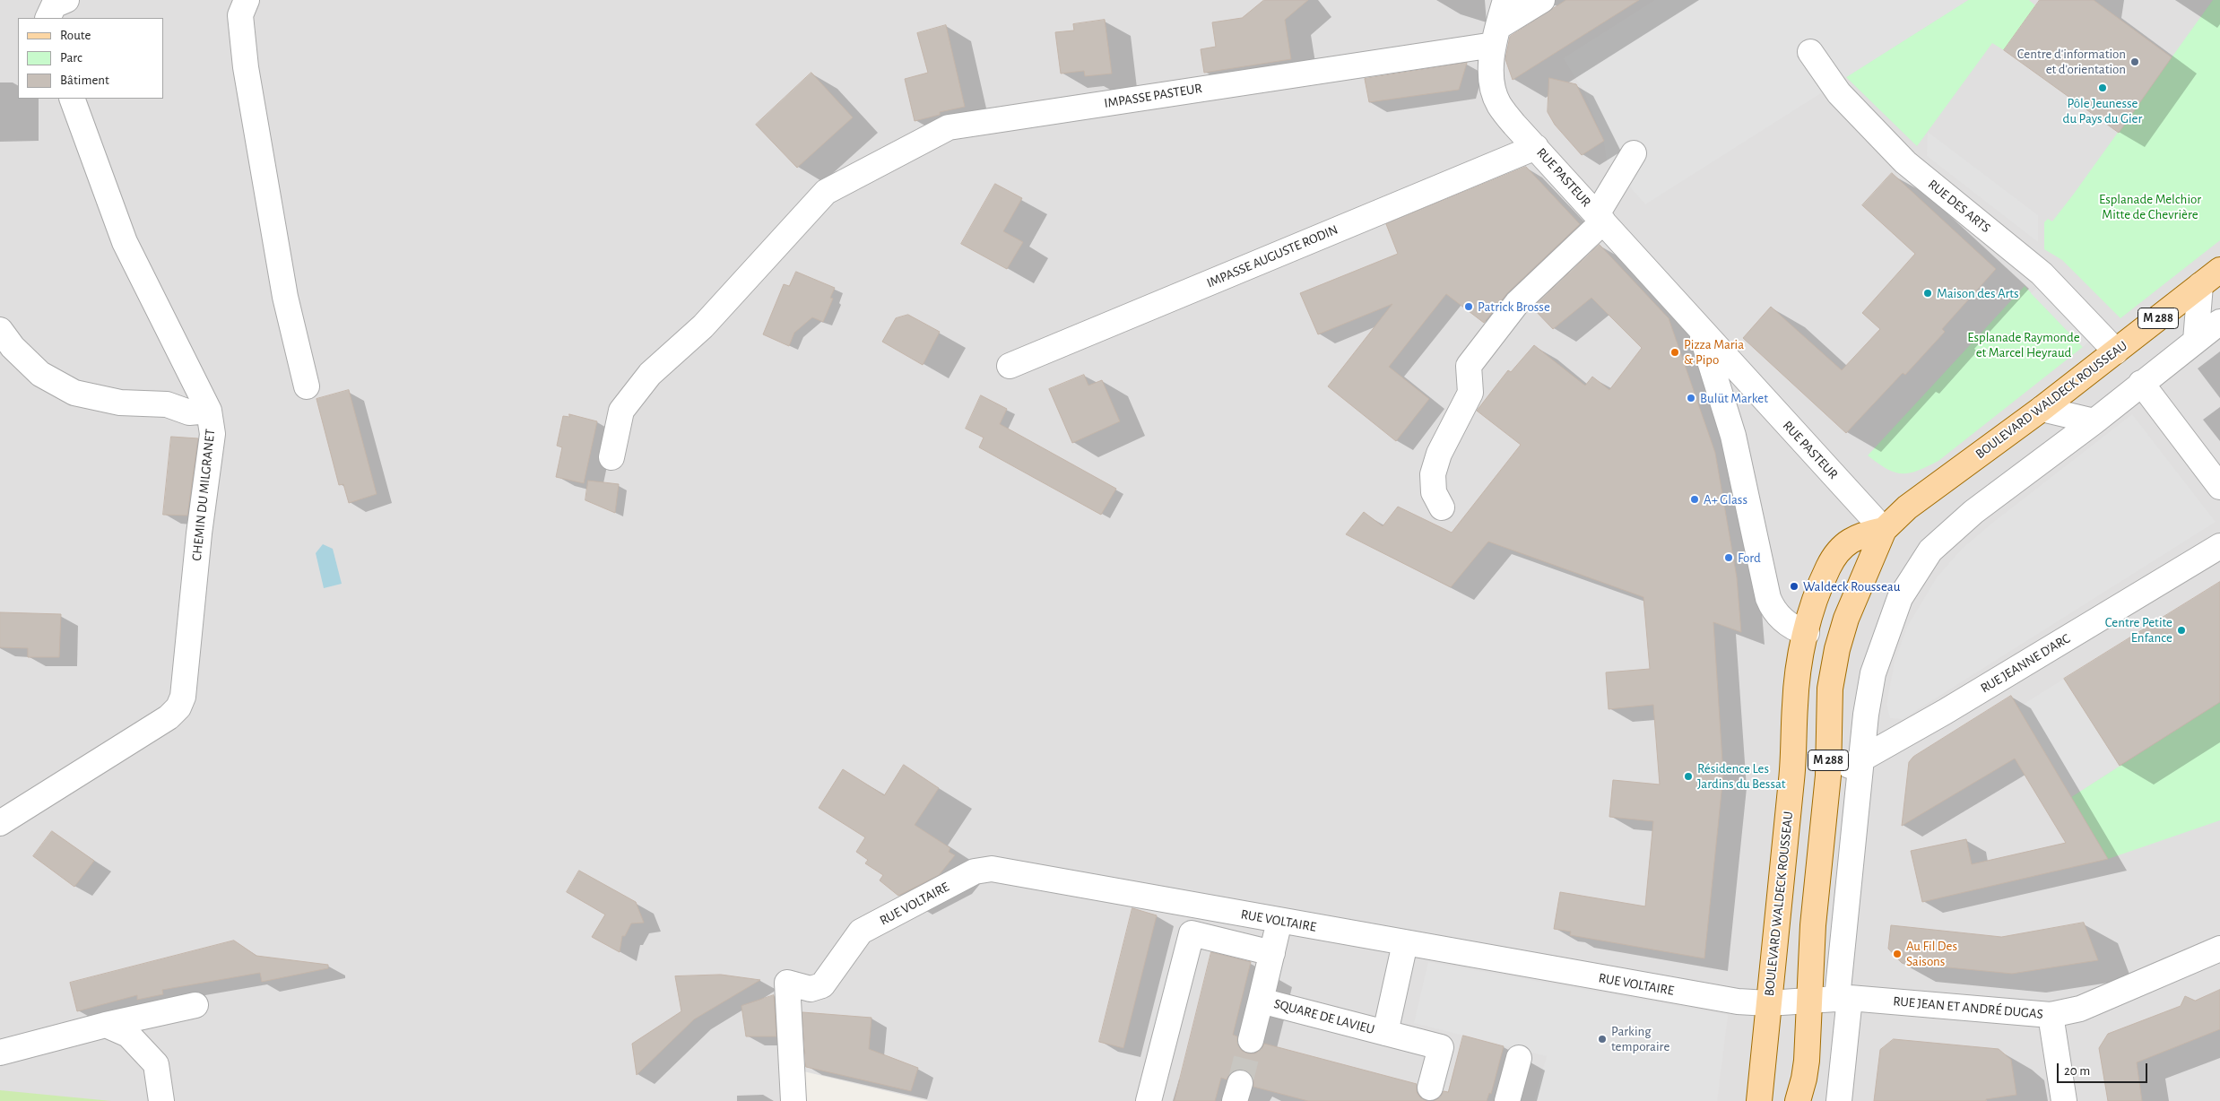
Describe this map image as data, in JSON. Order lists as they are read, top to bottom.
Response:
{
  "streets": {
    "main road": ["M 288", "BOULEVARD WALDECK ROUSSEAU"],
    "street": [
      "IMPASSE PASTEUR",
      "RUE PASTEUR",
      "RUE DES ARTS",
      "IMPASSE AUGUSTE RODIN",
      "CHEMIN DU MILGRANET",
      "RUE JEANNE D'ARC",
      "RUE VOLTAIRE",
      "RUE JEAN ET ANDRÉ DUGAS",
      "SQUARE DE LAVIEU"
    ]
  },
  "crossings": [
    ["IMPASSE PASTEUR", "RUE PASTEUR"],
    ["RUE PASTEUR", "IMPASSE AUGUSTE RODIN"],
    ["RUE PASTEUR", "BOULEVARD WALDECK ROUSSEAU"],
    ["RUE DES ARTS", "BOULEVARD WALDECK ROUSSEAU"],
    ["BOULEVARD WALDECK ROUSSEAU", "RUE JEANNE D'ARC"],
    ["BOULEVARD WALDECK ROUSSEAU", "RUE VOLTAIRE"],
    ["BOULEVARD WALDECK ROUSSEAU", "RUE JEAN ET ANDRÉ DUGAS"],
    ["RUE VOLTAIRE", "RUE JEAN ET ANDRÉ DUGAS"],
    ["RUE VOLTAIRE", "SQUARE DE LAVIEU"]
  ],
  "parks": ["Esplanade Melchior Mitte de Chevrière", "Esplanade Raymonde et Marcel Heyraud"],
  "places": [
    "Centre d'information et d'orientation",
    "Pôle Jeunesse du Pays du Gier",
    "Maison des Arts",
    "Patrick Brosse",
    "Pizza Maria & Pipo",
    "Bulüt Market",
    "A+ Glass",
    "Ford",
    "Waldeck Rousseau",
    "Centre Petite Enfance",
    "Résidence Les Jardins du Bessat",
    "Au Fil Des Saisons",
    "Parking temporaire"
  ],
  "legend": ["Route", "Parc", "Bâtiment"],
  "scale_bar": "20 m"
}
